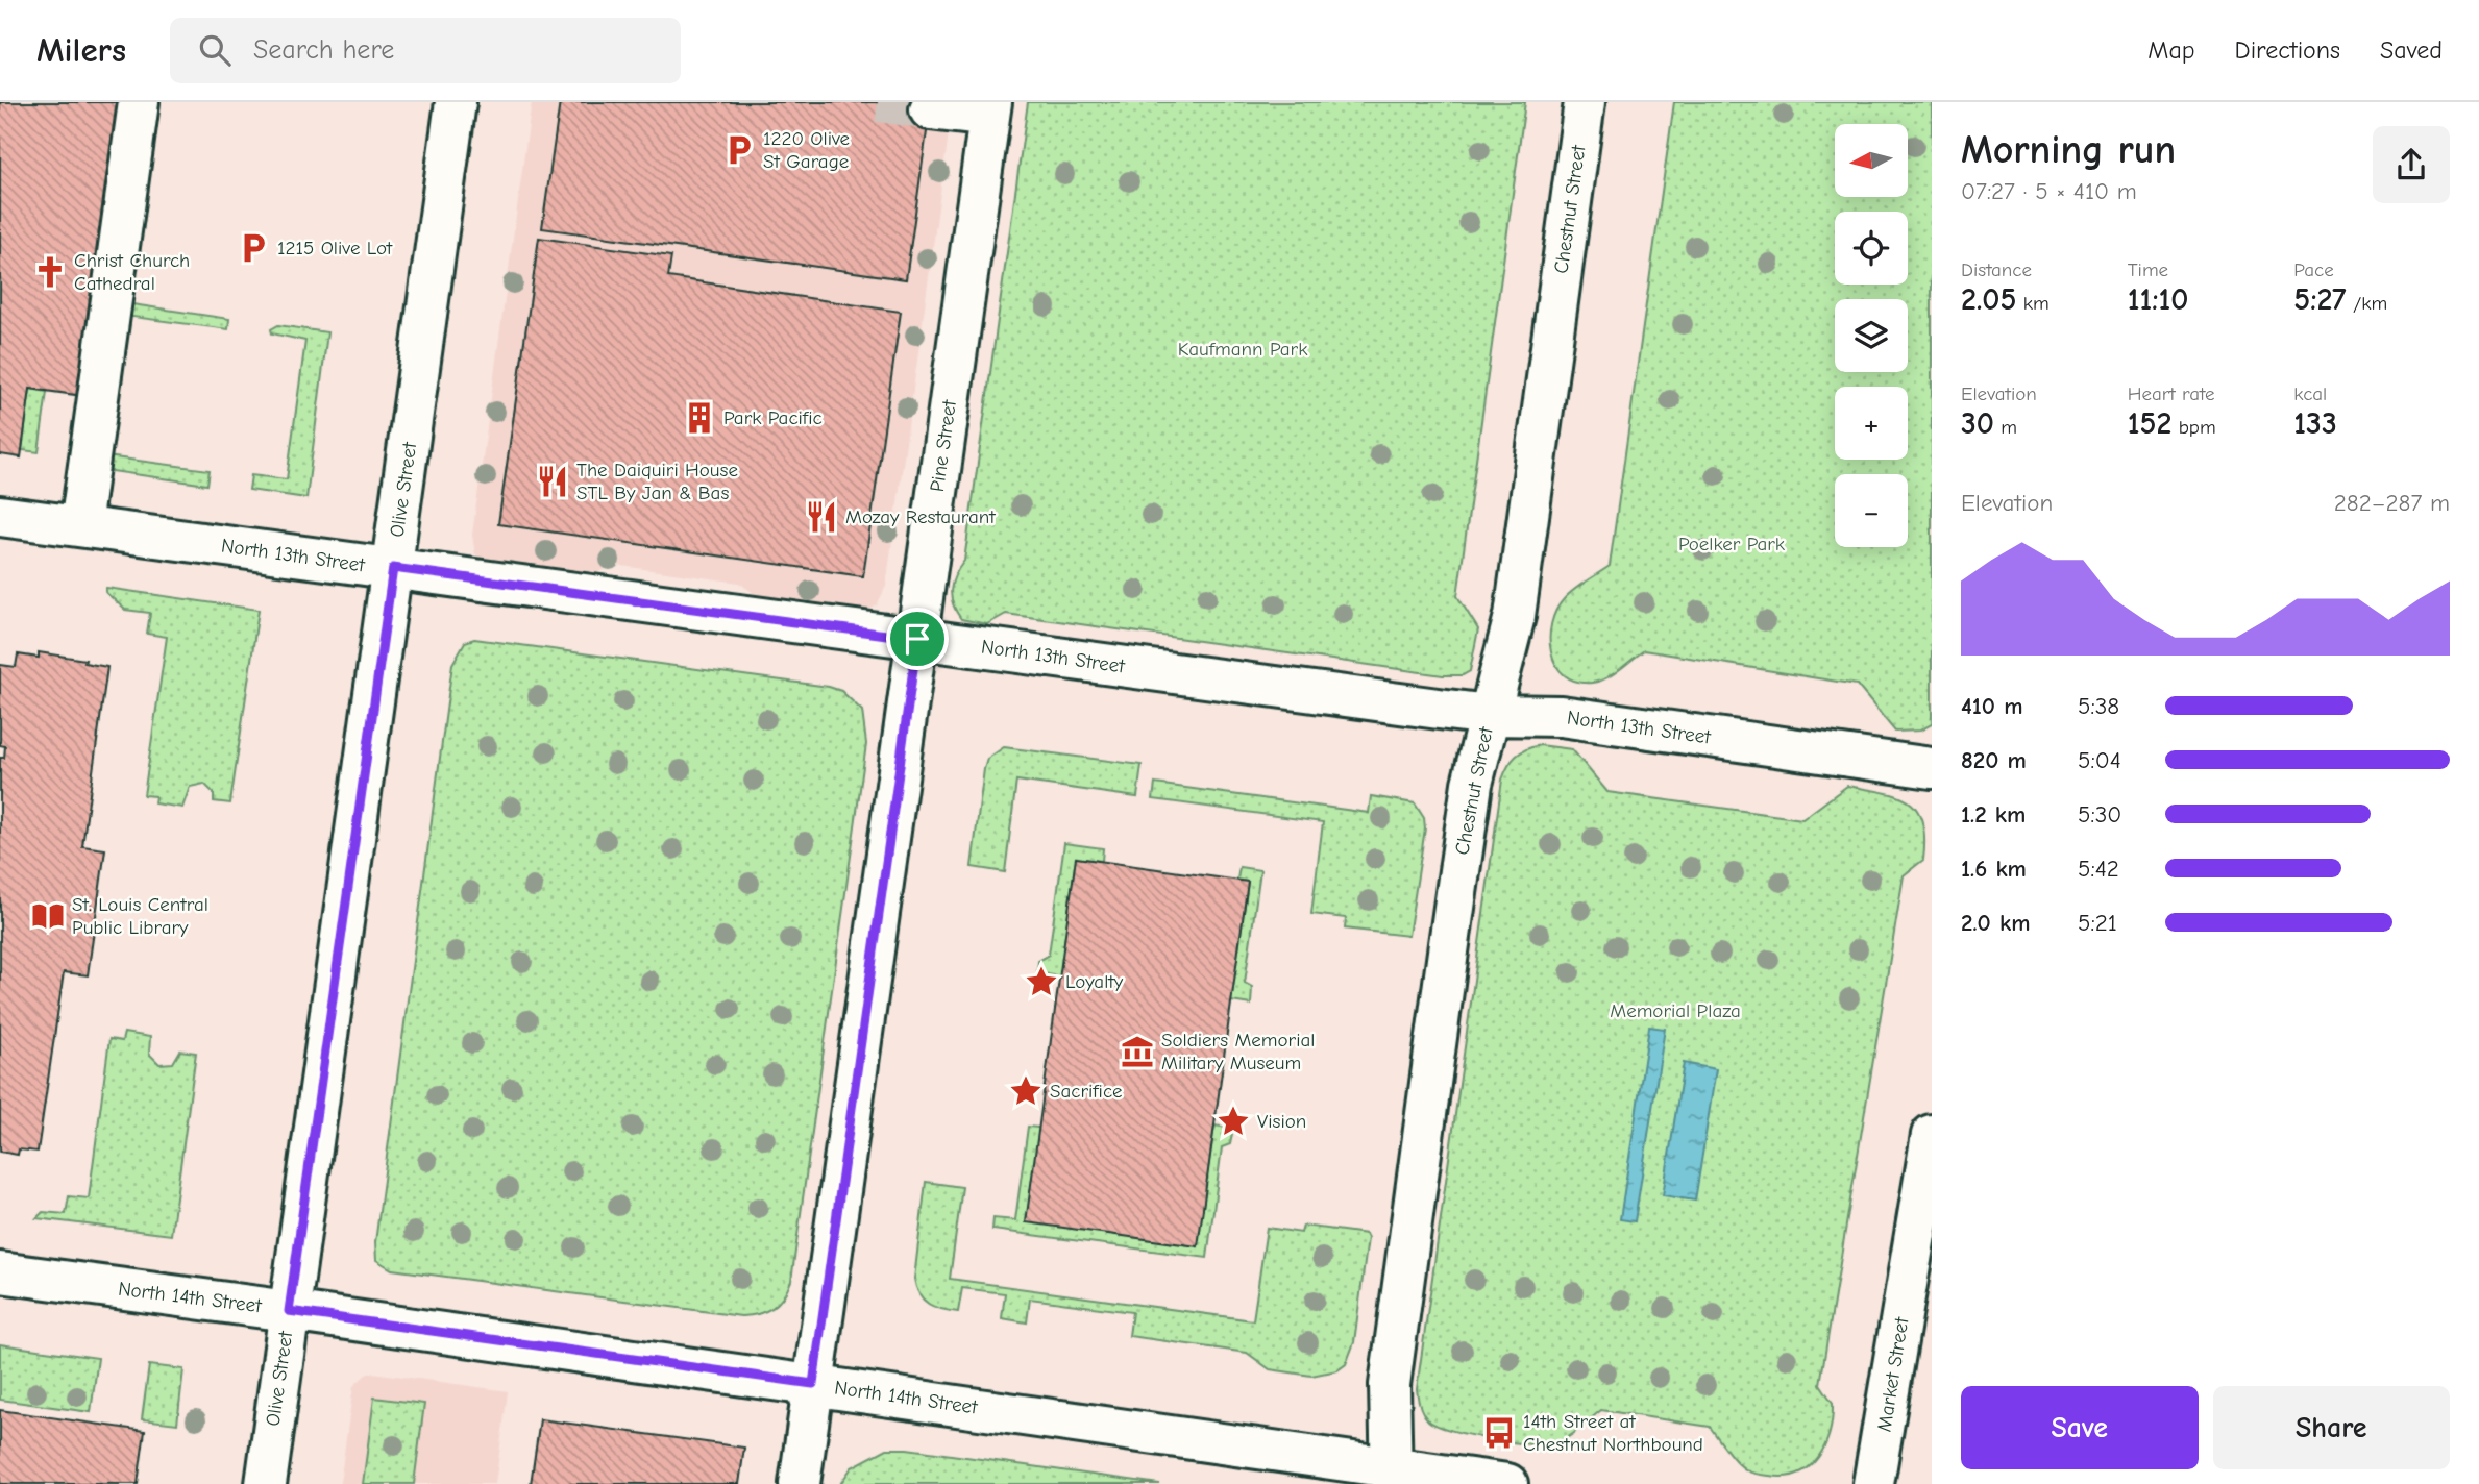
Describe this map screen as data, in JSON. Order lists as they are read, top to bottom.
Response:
{
  "streets": {
    "street": [
      "Chestnut Street",
      "Pine Street",
      "Olive Street",
      "North 13th Street",
      "North 14th Street",
      "Market Street"
    ]
  },
  "crossings": [
    ["Chestnut Street", "North 13th Street"],
    ["Chestnut Street", "North 14th Street"],
    ["Pine Street", "North 13th Street"],
    ["Pine Street", "North 14th Street"],
    ["Olive Street", "North 13th Street"],
    ["Olive Street", "North 14th Street"]
  ],
  "parks": ["Kaufmann Park", "Poelker Park", "Memorial Plaza"],
  "places": {
    "parking": ["1220 Olive St Garage", "1215 Olive Lot"],
    "church": ["Christ Church Cathedral"],
    "building": ["Park Pacific"],
    "restaurant": ["The Daiquiri House STL By Jan & Bas", "Mozay Restaurant"],
    "library": ["St. Louis Central Public Library"],
    "place": ["Loyalty", "Sacrifice", "Vision"],
    "museum": ["Soldiers Memorial Military Museum"],
    "bus stop": ["14th Street at Chestnut Northbound"]
  },
  "north": "left",
  "page": {
    "header": "Milers",
    "search": "Search here",
    "nav": ["Map", "Directions", "Saved"],
    "heading": ["Morning run", "07:27 · 5 × 410 m"],
    "map_buttons": ["+", "−"],
    "stats": [
      ["Distance", "2.05 km"],
      ["Time", "11:10"],
      ["Pace", "5:27 /km"],
      ["Elevation", "30 m"],
      ["Heart rate", "152 bpm"],
      ["kcal", "133"]
    ],
    "chart": ["Elevation", "282–287 m"],
    "list": [
      {
        "name": "410 m",
        "note": "5:38"
      },
      {
        "name": "820 m",
        "note": "5:04"
      },
      {
        "name": "1.2 km",
        "note": "5:30"
      },
      {
        "name": "1.6 km",
        "note": "5:42"
      },
      {
        "name": "2.0 km",
        "note": "5:21"
      }
    ],
    "buttons": ["Save", "Share"]
  }
}
